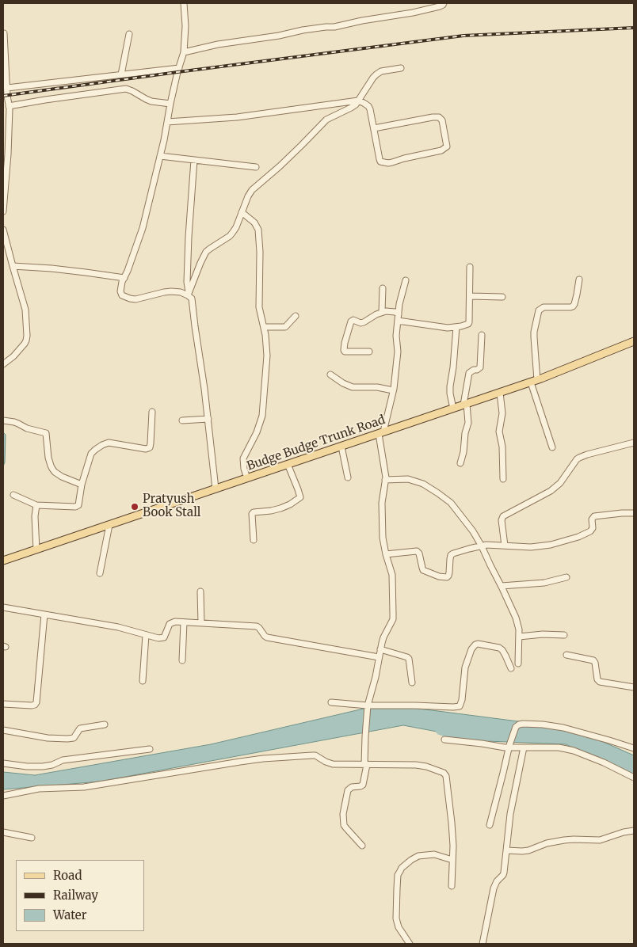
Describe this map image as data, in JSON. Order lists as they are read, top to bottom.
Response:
{
  "streets": {
    "main road": ["Budge Budge Trunk Road"]
  },
  "places": ["Pratyush Book Stall"],
  "legend": ["Road", "Railway", "Water"]
}
